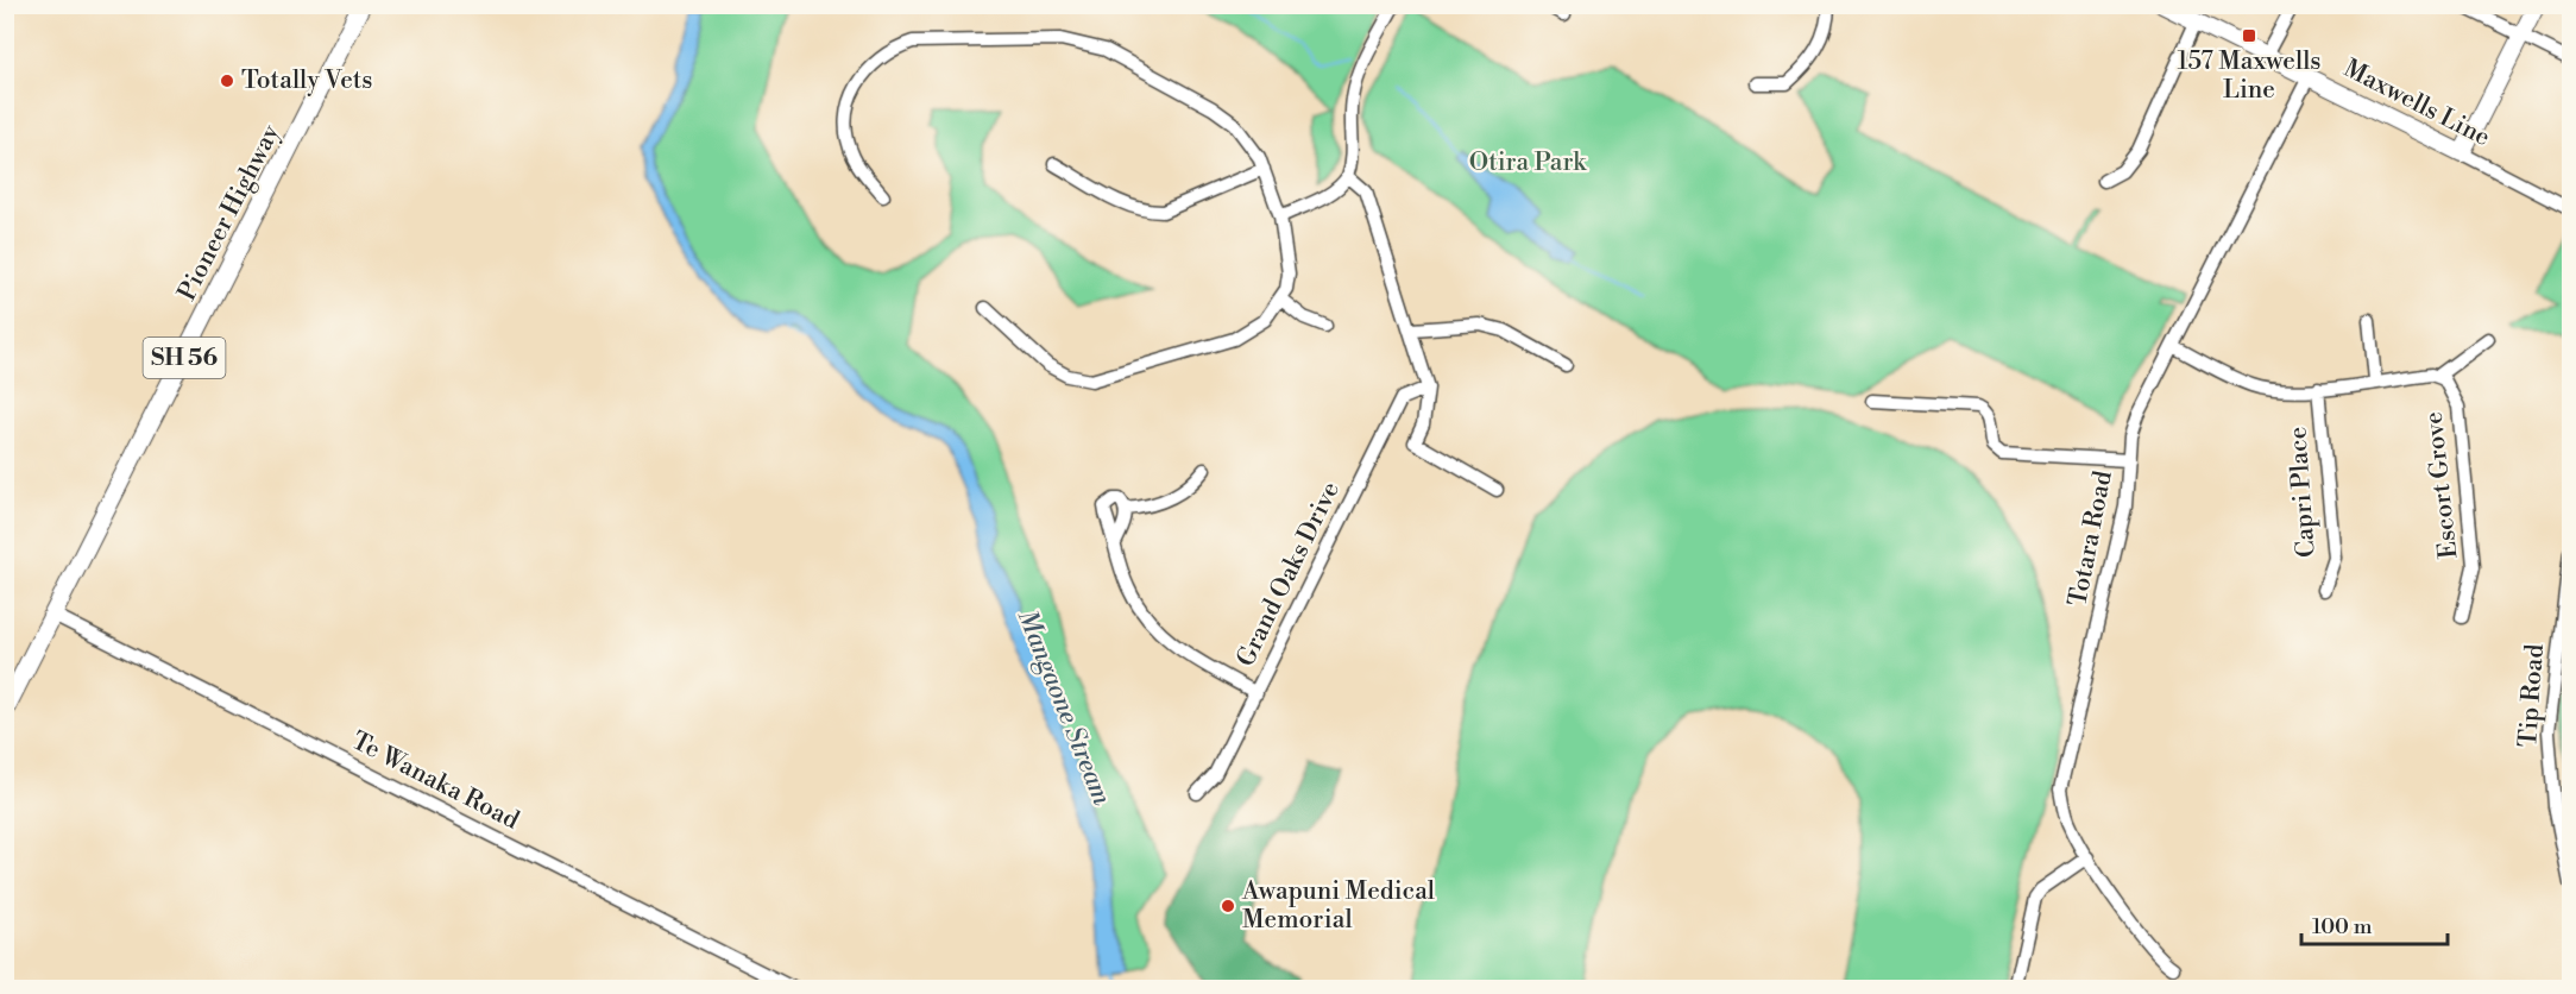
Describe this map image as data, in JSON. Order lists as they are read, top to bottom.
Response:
{
  "streets": {
    "main road": ["Pioneer Highway", "SH 56"],
    "street": [
      "Maxwells Line",
      "Escort Grove",
      "Capri Place",
      "Totara Road",
      "Grand Oaks Drive",
      "Tip Road",
      "Te Wanaka Road"
    ]
  },
  "crossings": [
    ["Maxwells Line", "Totara Road"],
    ["Pioneer Highway", "Te Wanaka Road"],
    ["Escort Grove", "Capri Place"],
    ["Escort Grove", "Totara Road"]
  ],
  "water": ["Mangaone Stream"],
  "parks": ["Otira Park"],
  "places": {
    "transit": ["157 Maxwells Line"],
    "other": ["Totally Vets", "Awapuni Medical Memorial"]
  },
  "scale_bar": "100 m"
}
